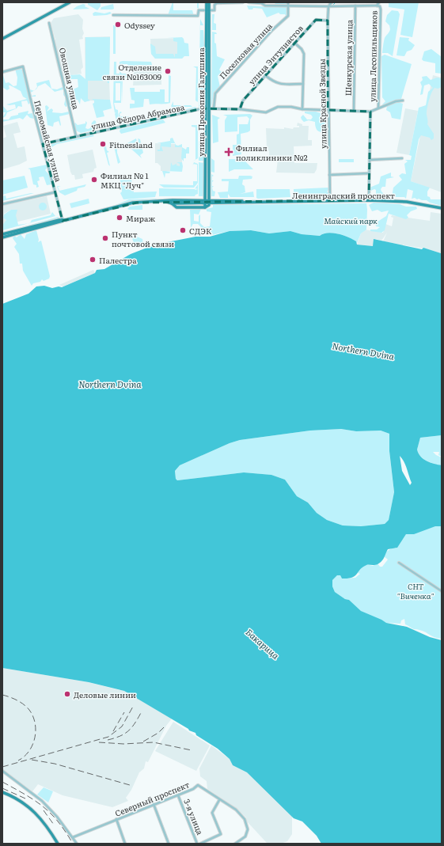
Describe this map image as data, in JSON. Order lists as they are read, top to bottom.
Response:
{
  "streets": {
    "main road": ["улица Прокопия Галушина", "Ленинградский проспект"],
    "street": [
      "Поселковая улица",
      "улица Энтузиастов",
      "улица Лесопильщиков",
      "Шенкурская улица",
      "Овощная улица",
      "улица Красной Звезды",
      "улица Фёдора Абрамова",
      "Первомайская улица",
      "Северный проспект",
      "3-я улица"
    ]
  },
  "crossings": [
    ["Поселковая улица", "улица Фёдора Абрамова"],
    ["улица Энтузиастов", "улица Красной Звезды"],
    ["улица Энтузиастов", "улица Фёдора Абрамова"],
    ["улица Лесопильщиков", "улица Фёдора Абрамова"],
    ["Шенкурская улица", "улица Фёдора Абрамова"],
    ["Овощная улица", "улица Фёдора Абрамова"],
    ["улица Прокопия Галушина", "улица Фёдора Абрамова"],
    ["улица Прокопия Галушина", "Ленинградский проспект"],
    ["улица Красной Звезды", "улица Фёдора Абрамова"],
    ["улица Красной Звезды", "Ленинградский проспект"],
    ["улица Фёдора Абрамова", "Первомайская улица"],
    ["Первомайская улица", "Ленинградский проспект"],
    ["Северный проспект", "3-я улица"]
  ],
  "water": ["Northern Dvina", "Бакарица"],
  "parks": ["Майский парк", "СНТ \"Виченка\""],
  "places": {
    "other": [
      "Odyssey",
      "Отделение связи №163009",
      "Fitnessland",
      "Филиал № 1 МКЦ \"Луч\"",
      "Мираж",
      "СДЭК",
      "Пункт почтовой связи",
      "Палестра",
      "Деловые линии"
    ],
    "health": ["Филиал поликлиники №2"]
  }
}
